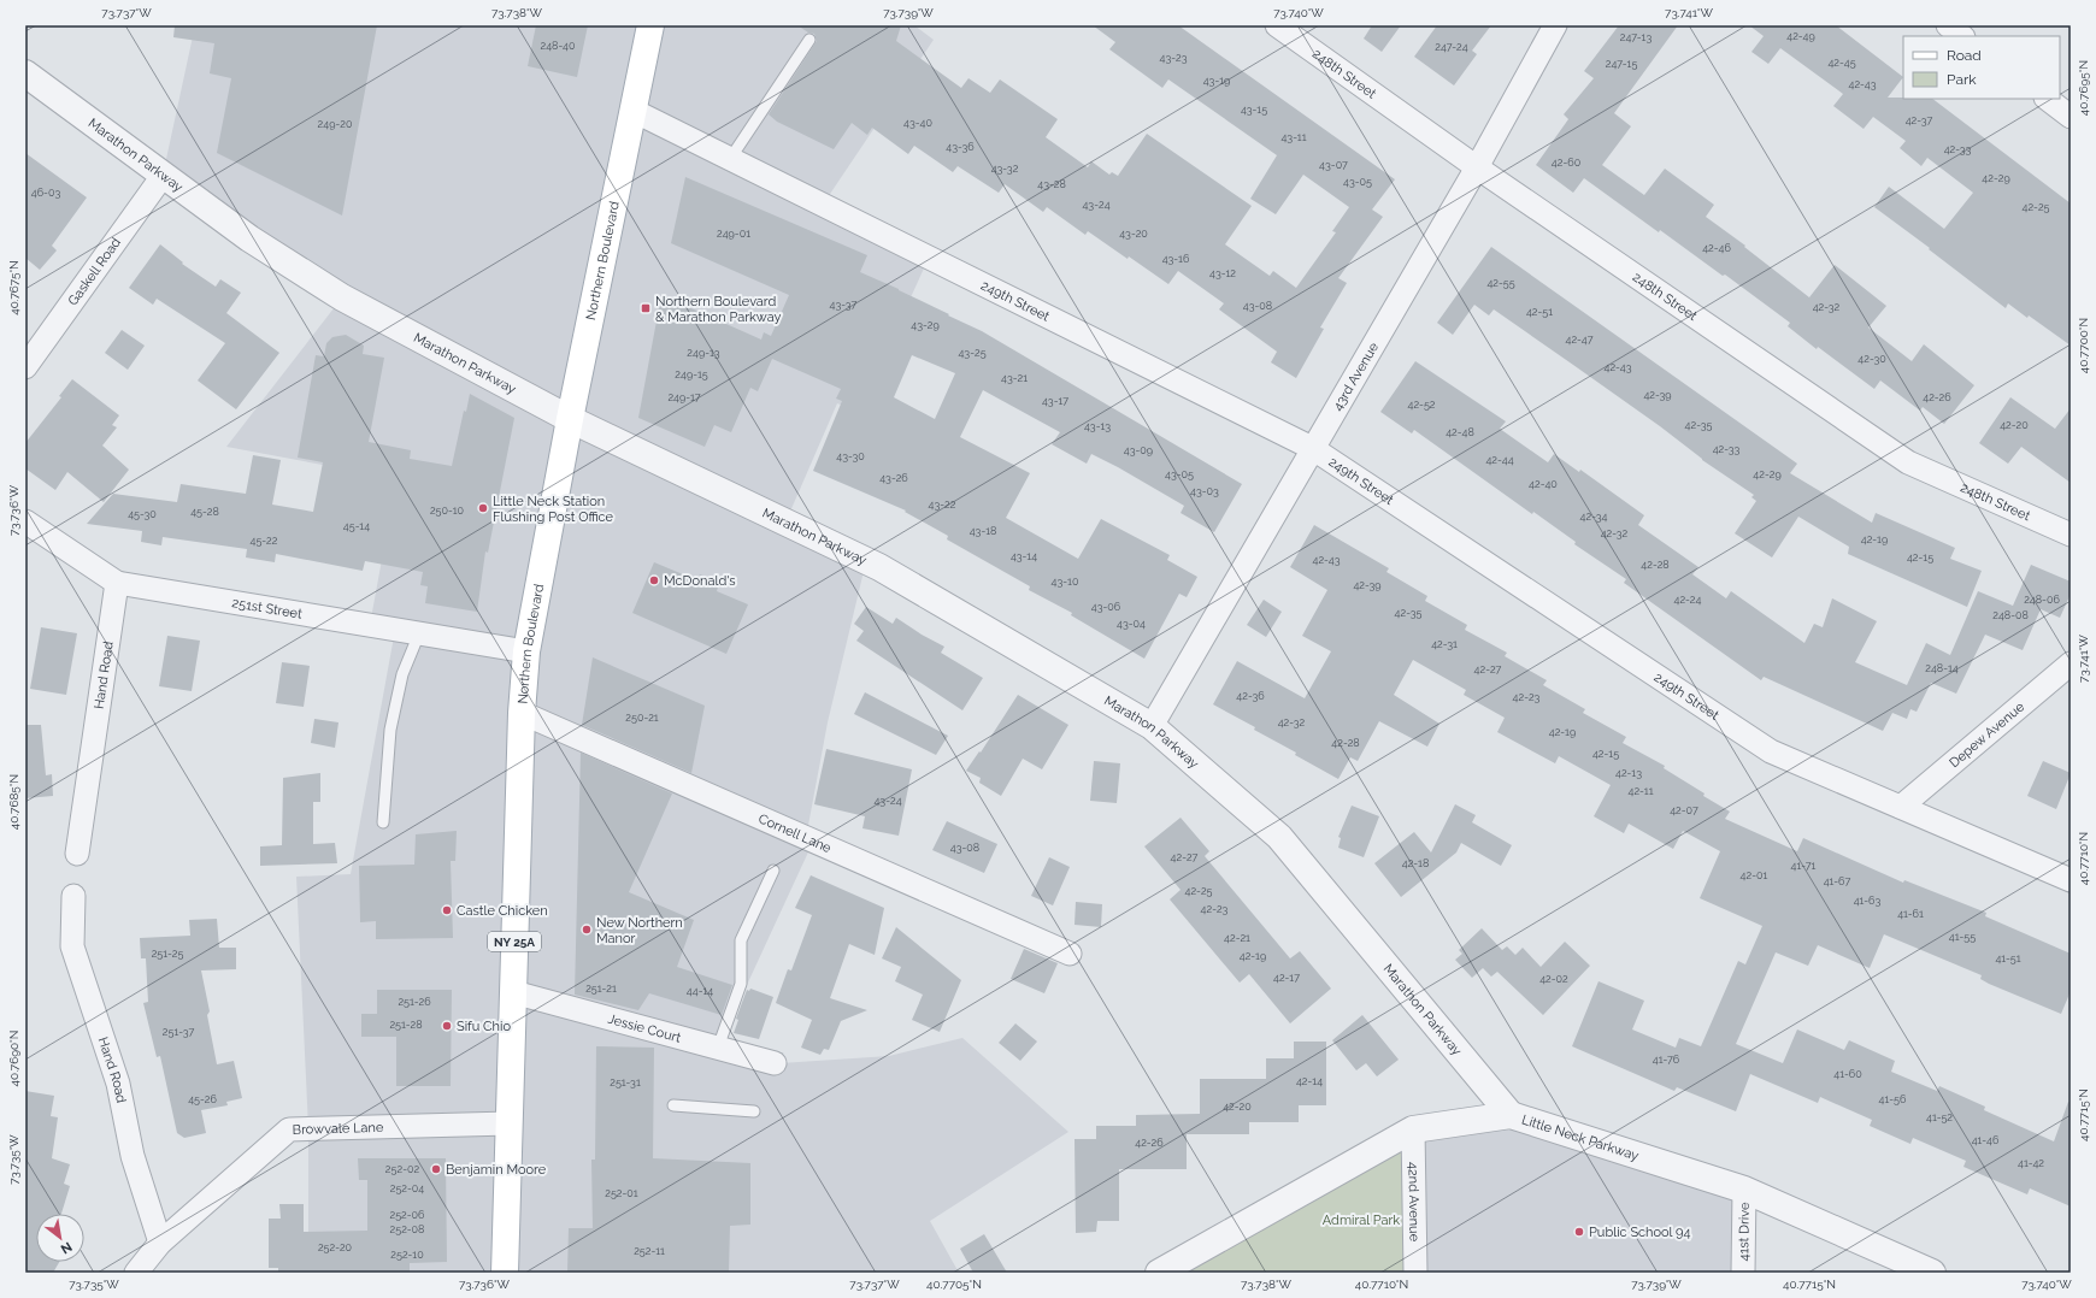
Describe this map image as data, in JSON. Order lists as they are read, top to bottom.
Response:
{
  "streets": {
    "main road": ["Northern Boulevard", "NY 25A"],
    "street": [
      "248th Street",
      "Marathon Parkway",
      "Gaskell Road",
      "249th Street",
      "43rd Avenue",
      "251st Street",
      "Hand Road",
      "Depew Avenue",
      "Cornell Lane",
      "Jessie Court",
      "Browvale Lane",
      "Little Neck Parkway",
      "42nd Avenue",
      "41st Drive"
    ]
  },
  "crossings": [
    ["248th Street", "43rd Avenue"],
    ["Marathon Parkway", "Northern Boulevard"],
    ["Marathon Parkway", "Gaskell Road"],
    ["Marathon Parkway", "43rd Avenue"],
    ["Marathon Parkway", "Little Neck Parkway"],
    ["Northern Boulevard", "249th Street"],
    ["Northern Boulevard", "251st Street"],
    ["Northern Boulevard", "Cornell Lane"],
    ["Northern Boulevard", "Jessie Court"],
    ["Northern Boulevard", "Browvale Lane"],
    ["249th Street", "43rd Avenue"],
    ["249th Street", "Depew Avenue"],
    ["251st Street", "Hand Road"],
    ["Hand Road", "Browvale Lane"],
    ["Little Neck Parkway", "42nd Avenue"],
    ["Little Neck Parkway", "41st Drive"]
  ],
  "parks": ["Admiral Park"],
  "places": {
    "transit": ["Northern Boulevard & Marathon Parkway"],
    "other": [
      "Little Neck Station Flushing Post Office",
      "McDonald's",
      "Castle Chicken",
      "New Northern Manor",
      "Sifu Chio",
      "Benjamin Moore",
      "Public School 94"
    ]
  },
  "house_numbers": [
    "42-49",
    "247-13",
    "248-40",
    "247-24",
    "43-23",
    "42-45",
    "247-15",
    "43-19",
    "42-43",
    "43-15",
    "42-37",
    "43-40",
    "249-20",
    "43-11",
    "43-36",
    "42-33",
    "42-60",
    "43-07",
    "43-32",
    "42-29",
    "43-05",
    "43-28",
    "46-03",
    "43-24",
    "42-25",
    "249-01",
    "43-20",
    "42-46",
    "43-16",
    "43-12",
    "42-55",
    "43-37",
    "43-08",
    "42-32",
    "42-51",
    "43-29",
    "42-47",
    "249-13",
    "43-25",
    "42-30",
    "42-43",
    "249-15",
    "43-21",
    "42-39",
    "249-17",
    "42-26",
    "43-17",
    "42-52",
    "42-35",
    "42-20",
    "43-13",
    "42-48",
    "42-33",
    "43-09",
    "43-30",
    "42-44",
    "43-05",
    "42-29",
    "43-26",
    "42-40",
    "43-03",
    "43-22",
    "250-10",
    "45-28",
    "45-30",
    "42-34",
    "45-14",
    "43-18",
    "42-32",
    "42-19",
    "45-22",
    "43-14",
    "42-15",
    "42-43",
    "42-28",
    "43-10",
    "42-39",
    "42-24",
    "248-06",
    "43-06",
    "42-35",
    "248-08",
    "43-04",
    "42-31",
    "248-14",
    "42-27",
    "42-36",
    "42-23",
    "250-21",
    "42-32",
    "42-19",
    "42-28",
    "42-15",
    "42-13",
    "42-11",
    "43-24",
    "42-07",
    "43-08",
    "42-27",
    "42-18",
    "41-71",
    "42-01",
    "41-67",
    "42-25",
    "41-63",
    "42-23",
    "41-61",
    "41-55",
    "42-21",
    "251-25",
    "42-19",
    "41-51",
    "42-17",
    "42-02",
    "251-21",
    "44-14",
    "251-26",
    "251-28",
    "251-37",
    "41-76",
    "41-60",
    "42-14",
    "251-31",
    "45-26",
    "41-56",
    "42-20",
    "41-52",
    "41-46",
    "42-26",
    "41-42",
    "252-02",
    "252-04",
    "252-01",
    "252-06",
    "252-08",
    "252-20",
    "252-11",
    "252-10"
  ],
  "legend": ["Road", "Park"],
  "north": "bottom right",
  "coordinates": [
    "73.737°W",
    "73.738°W",
    "73.739°W",
    "73.740°W",
    "73.741°W",
    "40.7695°N",
    "40.7675°N",
    "40.7700°N",
    "73.736°W",
    "40.7685°N",
    "40.7710°N",
    "40.7690°N",
    "40.7715°N",
    "73.735°W",
    "40.7705°N"
  ]
}
